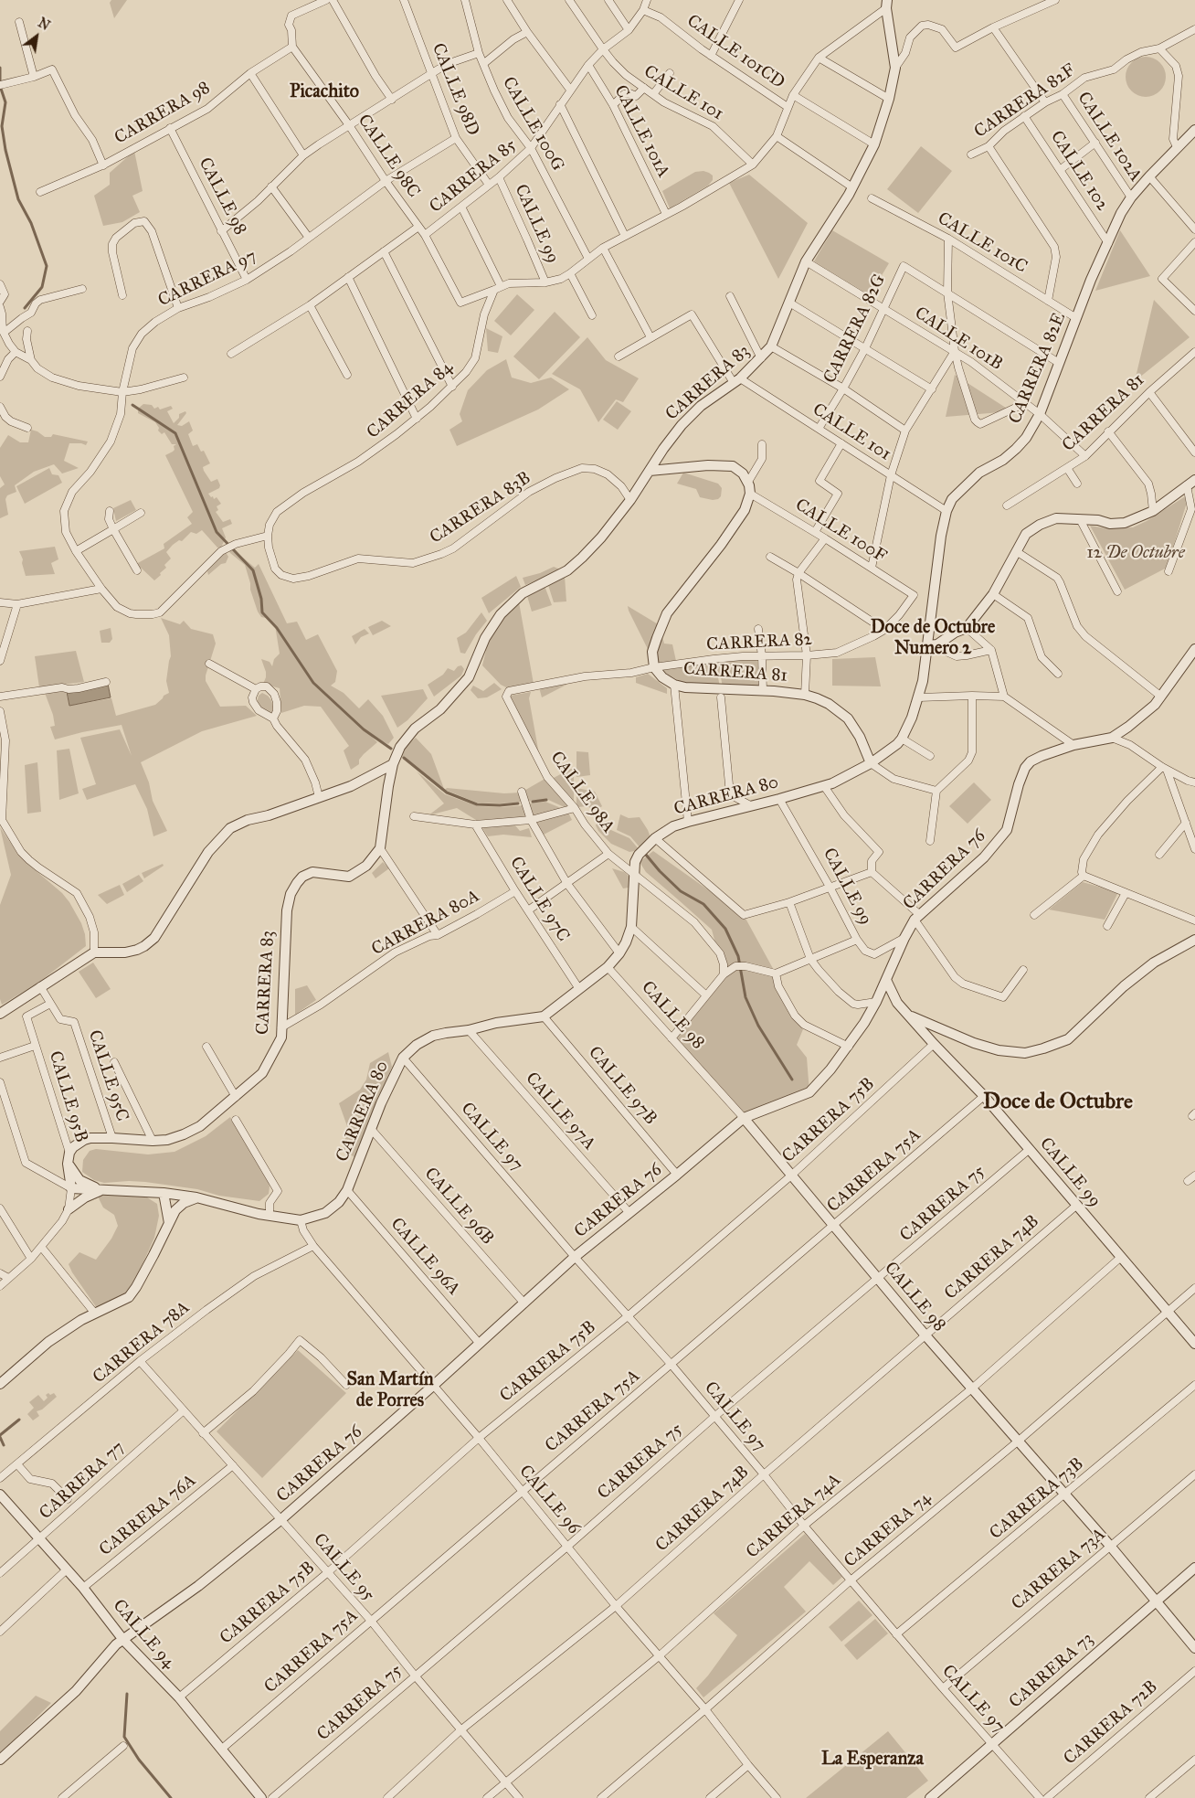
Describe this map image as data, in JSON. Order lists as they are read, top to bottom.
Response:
{
  "streets": {
    "street": [
      "CALLE 101CD",
      "CALLE 98D",
      "CALLE 101",
      "CARRERA 82F",
      "CARRERA 98",
      "CALLE 100G",
      "CALLE 101A",
      "CALLE 102A",
      "CALLE 98C",
      "CALLE 102",
      "CARRERA 85",
      "CALLE 98",
      "CALLE 99",
      "CALLE 101C",
      "CARRERA 97",
      "CARRERA 82G",
      "CALLE 101B",
      "CARRERA 82E",
      "CARRERA 83",
      "CARRERA 84",
      "CARRERA 81",
      "CARRERA 83B",
      "CALLE 100F",
      "CARRERA 82",
      "CALLE 98A",
      "CARRERA 80",
      "CARRERA 76",
      "CALLE 97C",
      "CARRERA 80A",
      "CALLE 95C",
      "CALLE 97B",
      "CALLE 95B",
      "CALLE 97A",
      "CARRERA 75B",
      "CALLE 97",
      "CARRERA 75A",
      "CARRERA 75",
      "CALLE 96B",
      "CALLE 96A",
      "CARRERA 74B",
      "CARRERA 78A",
      "CARRERA 77",
      "CARRERA 73B",
      "CALLE 96",
      "CARRERA 76A",
      "CARRERA 74A",
      "CARRERA 74",
      "CALLE 95",
      "CARRERA 73A",
      "CALLE 94",
      "CARRERA 73",
      "CARRERA 72B"
    ]
  },
  "crossings": [
    ["CALLE 101CD", "CARRERA 85"],
    ["CALLE 101CD", "CARRERA 83"],
    ["CALLE 98D", "CARRERA 85"],
    ["CALLE 98D", "CARRERA 97"],
    ["CALLE 101", "CARRERA 85"],
    ["CALLE 101", "CARRERA 82G"],
    ["CALLE 101", "CARRERA 82E"],
    ["CALLE 101", "CARRERA 83"],
    ["CARRERA 82F", "CALLE 102A"],
    ["CARRERA 82F", "CALLE 102"],
    ["CARRERA 98", "CALLE 98C"],
    ["CARRERA 98", "CALLE 98"],
    ["CALLE 100G", "CARRERA 85"],
    ["CALLE 101A", "CARRERA 85"],
    ["CALLE 102A", "CARRERA 82E"],
    ["CALLE 98C", "CARRERA 85"],
    ["CALLE 98C", "CARRERA 97"],
    ["CALLE 98C", "CARRERA 84"],
    ["CALLE 102", "CARRERA 82E"],
    ["CARRERA 85", "CALLE 99"],
    ["CALLE 98", "CARRERA 97"],
    ["CALLE 98", "CARRERA 80"],
    ["CALLE 98", "CARRERA 76"],
    ["CALLE 98", "CARRERA 75B"],
    ["CALLE 98", "CARRERA 75A"],
    ["CALLE 98", "CARRERA 75"],
    ["CALLE 98", "CARRERA 74B"],
    ["CALLE 98", "CARRERA 73B"],
    ["CALLE 98", "CARRERA 74A"],
    ["CALLE 98", "CARRERA 74"],
    ["CALLE 98", "CARRERA 73A"],
    ["CALLE 98", "CARRERA 73"],
    ["CALLE 99", "CARRERA 80"],
    ["CALLE 99", "CARRERA 76"],
    ["CALLE 99", "CARRERA 75B"],
    ["CALLE 99", "CARRERA 75A"],
    ["CALLE 99", "CARRERA 75"],
    ["CALLE 99", "CARRERA 74B"],
    ["CALLE 99", "CARRERA 74A"],
    ["CALLE 99", "CARRERA 74"],
    ["CALLE 101C", "CARRERA 82E"],
    ["CARRERA 82G", "CALLE 101B"],
    ["CALLE 101B", "CARRERA 82E"],
    ["CALLE 101B", "CARRERA 83"],
    ["CALLE 101B", "CARRERA 81"],
    ["CARRERA 82E", "CARRERA 81"],
    ["CARRERA 82E", "CARRERA 80"],
    ["CARRERA 83", "CARRERA 83B"],
    ["CARRERA 83", "CARRERA 80A"],
    ["CARRERA 83", "CALLE 95C"],
    ["CARRERA 83", "CALLE 95B"],
    ["CARRERA 84", "CARRERA 83B"],
    ["CARRERA 81", "CARRERA 82"],
    ["CARRERA 81", "CARRERA 80"],
    ["CALLE 100F", "CARRERA 82"],
    ["CARRERA 82", "CALLE 98A"],
    ["CALLE 98A", "CARRERA 80"],
    ["CARRERA 80", "CALLE 97C"],
    ["CARRERA 80", "CALLE 97B"],
    ["CARRERA 80", "CALLE 95B"],
    ["CARRERA 80", "CALLE 97A"],
    ["CARRERA 80", "CALLE 97"],
    ["CARRERA 80", "CALLE 96B"],
    ["CARRERA 80", "CALLE 96A"],
    ["CARRERA 80", "CALLE 96"],
    ["CARRERA 76", "CALLE 97B"],
    ["CARRERA 76", "CALLE 97A"],
    ["CARRERA 76", "CALLE 97"],
    ["CARRERA 76", "CALLE 96B"],
    ["CARRERA 76", "CALLE 96A"],
    ["CARRERA 76", "CALLE 96"],
    ["CARRERA 76", "CALLE 95"],
    ["CARRERA 76", "CALLE 94"],
    ["CALLE 97C", "CARRERA 80A"],
    ["CALLE 95C", "CALLE 95B"],
    ["CARRERA 75B", "CALLE 97"],
    ["CARRERA 75B", "CALLE 96"],
    ["CARRERA 75B", "CALLE 95"],
    ["CARRERA 75B", "CALLE 94"],
    ["CALLE 97", "CARRERA 75A"],
    ["CALLE 97", "CARRERA 75"],
    ["CALLE 97", "CARRERA 74B"],
    ["CALLE 97", "CARRERA 73B"],
    ["CALLE 97", "CARRERA 74A"],
    ["CALLE 97", "CARRERA 74"],
    ["CALLE 97", "CARRERA 73A"],
    ["CALLE 97", "CARRERA 73"],
    ["CARRERA 75A", "CALLE 96"],
    ["CARRERA 75A", "CALLE 95"],
    ["CARRERA 75A", "CALLE 94"],
    ["CARRERA 75", "CALLE 96"],
    ["CARRERA 75", "CALLE 95"],
    ["CARRERA 74B", "CALLE 96"],
    ["CARRERA 74B", "CALLE 95"],
    ["CARRERA 78A", "CALLE 96"],
    ["CARRERA 78A", "CALLE 95"],
    ["CARRERA 77", "CALLE 95"],
    ["CARRERA 77", "CALLE 94"],
    ["CALLE 96", "CARRERA 74A"],
    ["CALLE 96", "CARRERA 74"],
    ["CARRERA 76A", "CALLE 95"],
    ["CARRERA 76A", "CALLE 94"],
    ["CARRERA 74A", "CALLE 95"]
  ],
  "districts": [
    "Picachito",
    "Doce de Octubre Numero 2",
    "Doce de Octubre",
    "San Martín de Porres",
    "La Esperanza"
  ],
  "parks": ["12 De Octubre"],
  "north": "top right"
}
